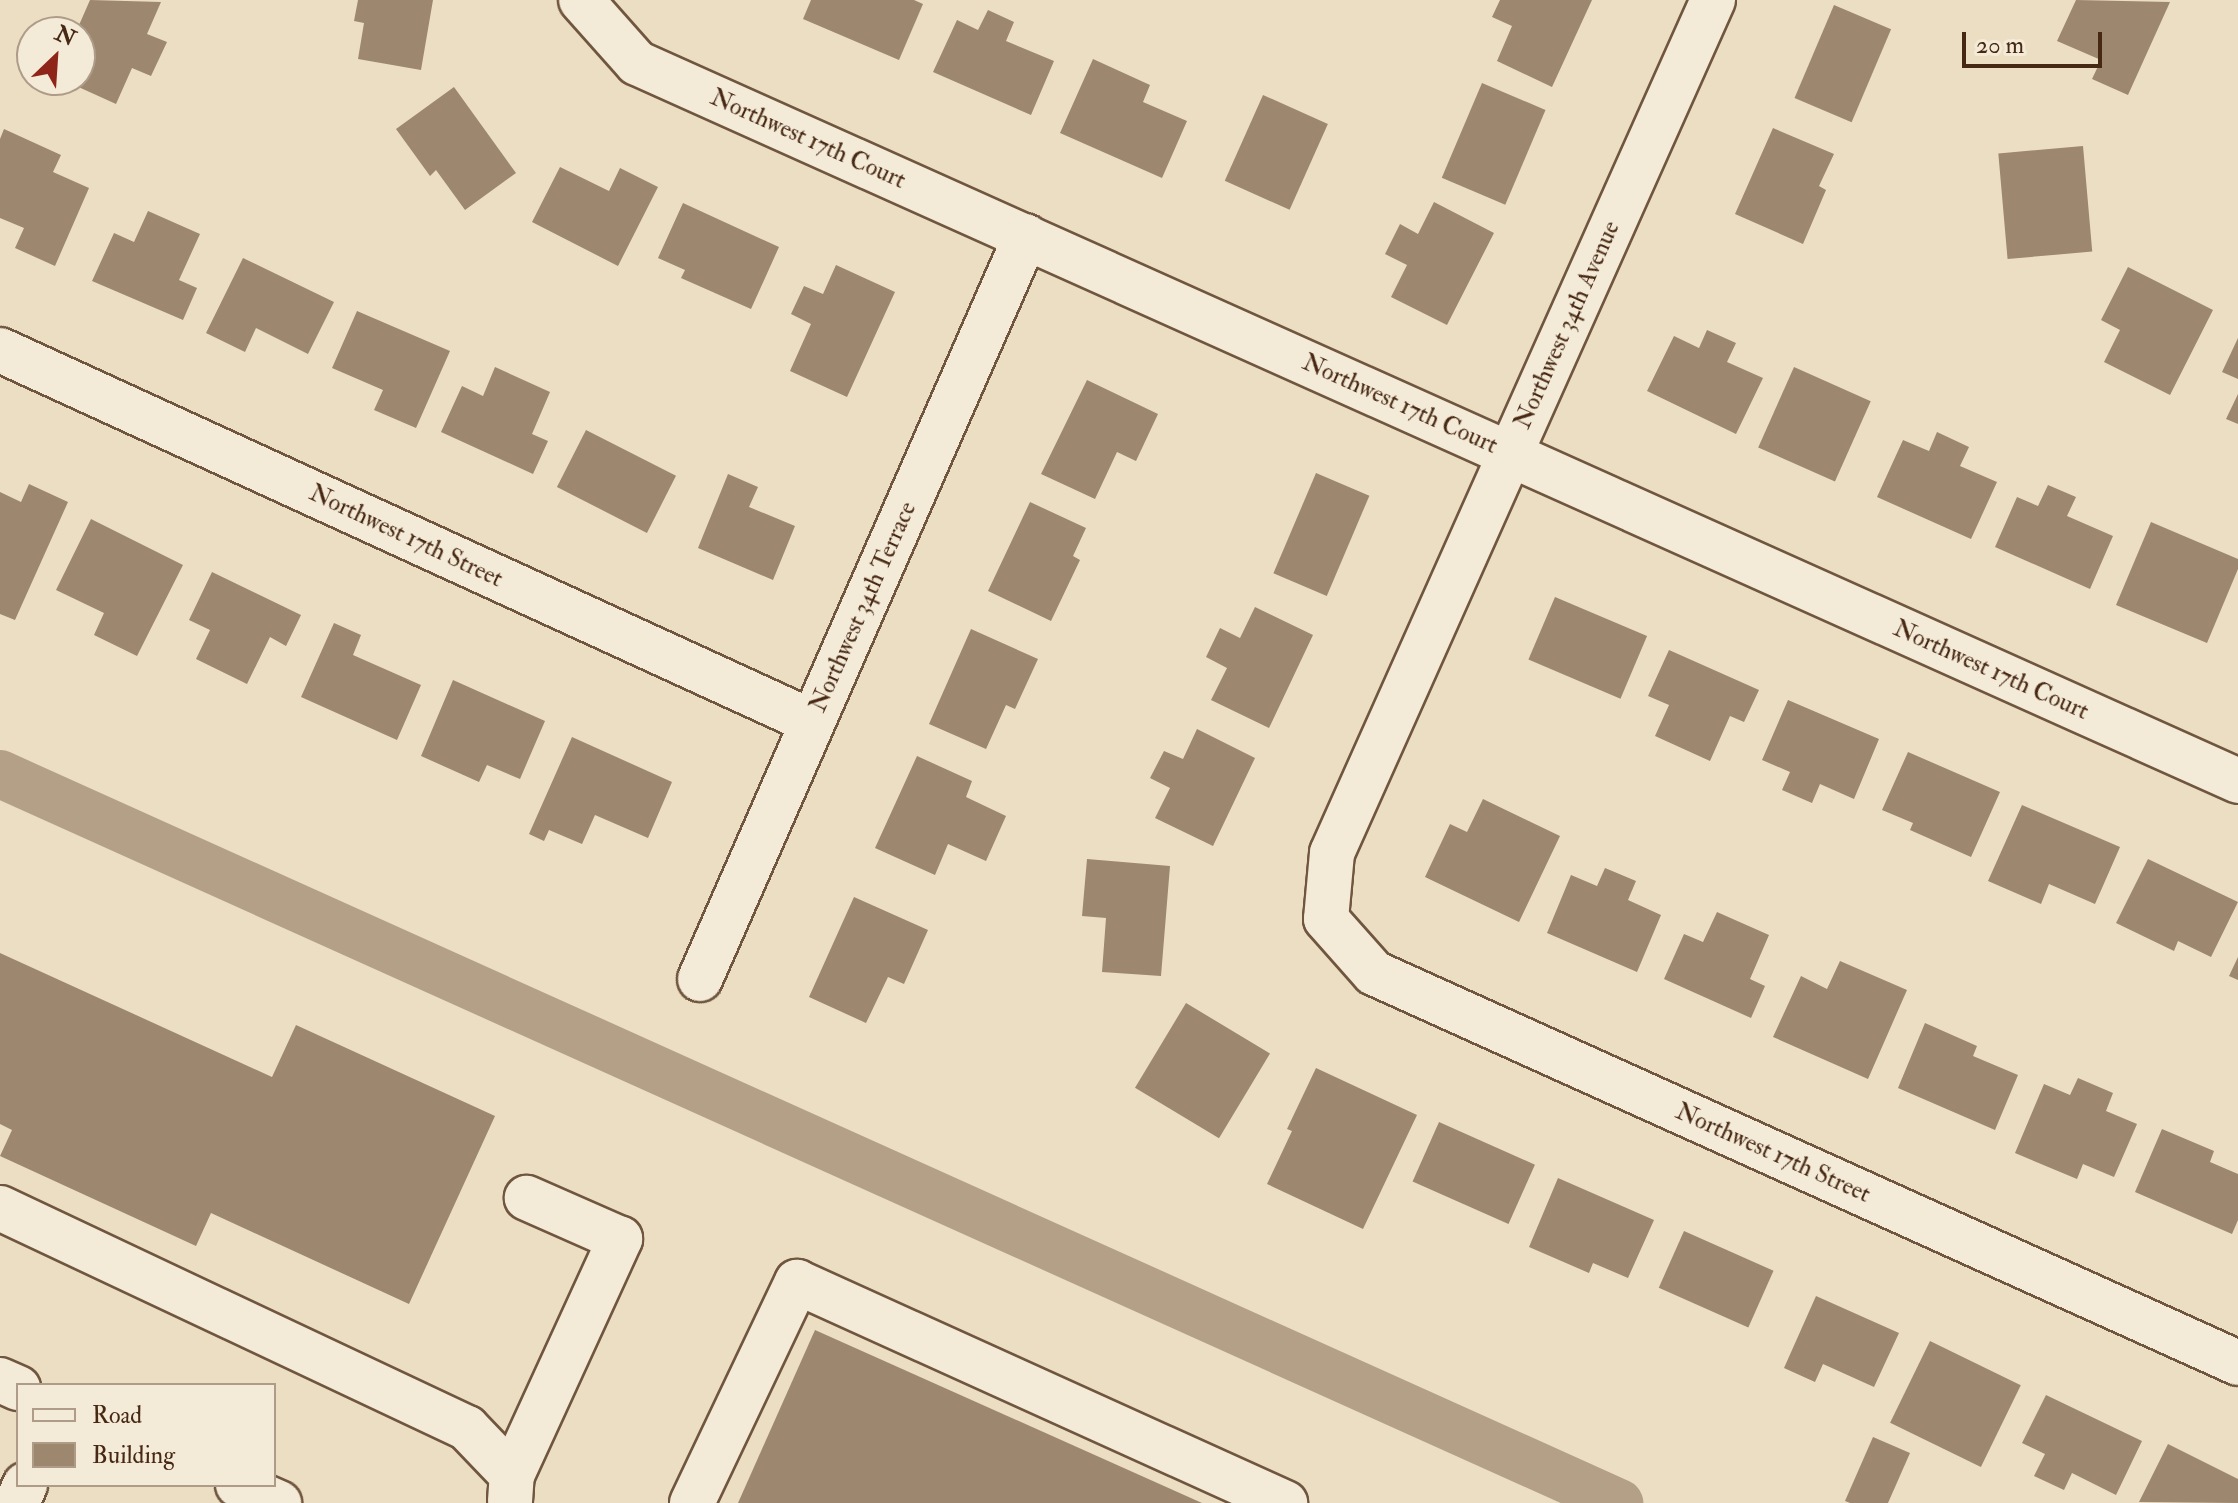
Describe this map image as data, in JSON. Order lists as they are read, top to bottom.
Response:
{
  "streets": {
    "street": [
      "Northwest 17th Court",
      "Northwest 34th Avenue",
      "Northwest 17th Street",
      "Northwest 34th Terrace"
    ]
  },
  "crossings": [
    ["Northwest 17th Court", "Northwest 34th Avenue"],
    ["Northwest 17th Court", "Northwest 34th Terrace"],
    ["Northwest 34th Avenue", "Northwest 17th Street"],
    ["Northwest 17th Street", "Northwest 34th Terrace"]
  ],
  "legend": ["Road", "Building"],
  "scale_bar": "20 m",
  "north": "top right"
}
